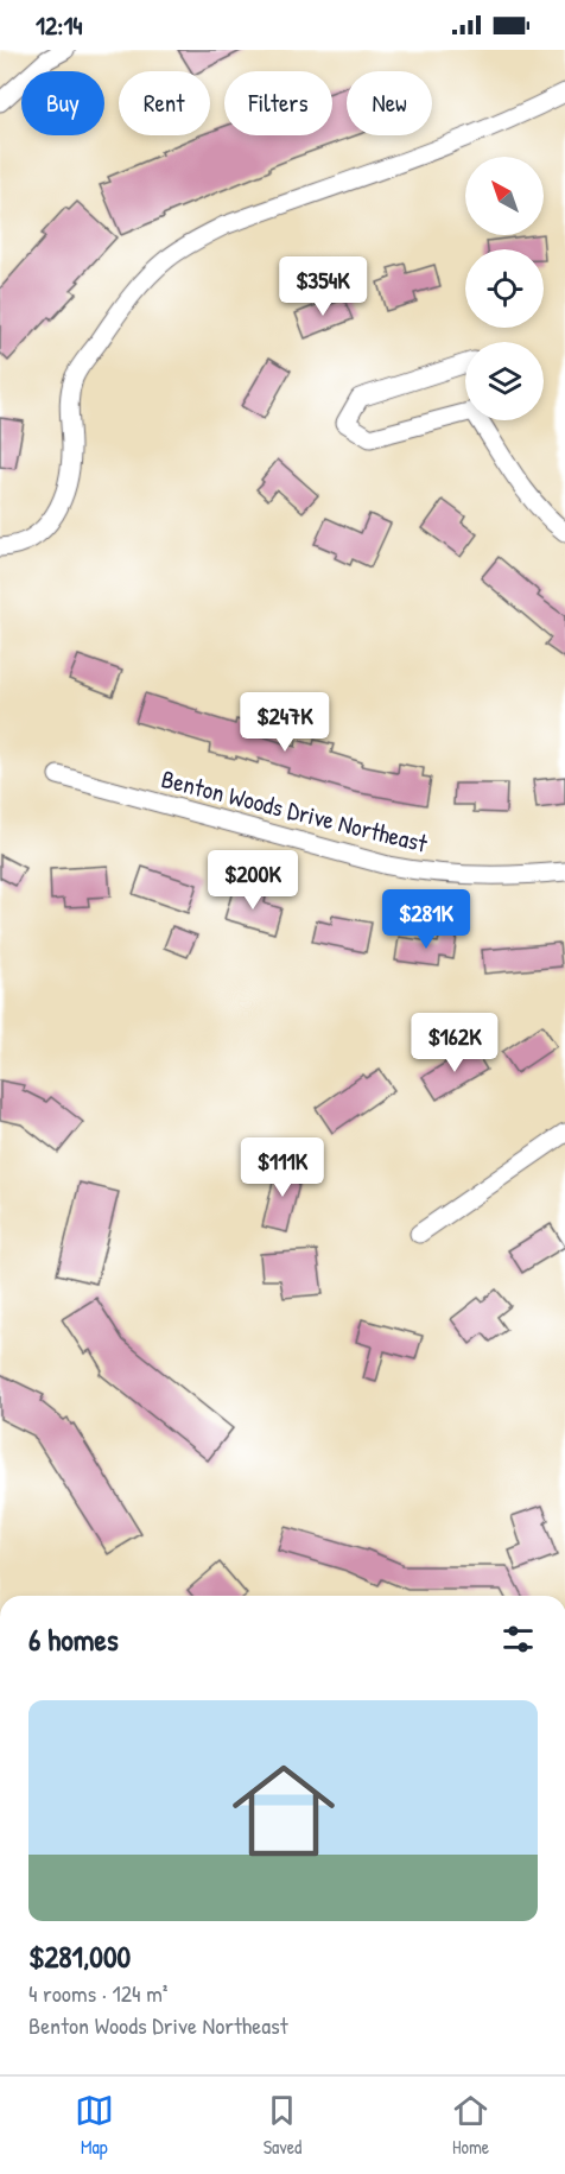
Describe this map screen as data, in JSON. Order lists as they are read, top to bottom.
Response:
{
  "streets": {
    "street": ["Benton Woods Drive Northeast"]
  },
  "north": "top left",
  "page": {
    "status": "12:14",
    "chip": [
      "Buy",
      "Rent",
      "Filters",
      "New"
    ],
    "price": [
      "$354K",
      "$247K",
      "$200K",
      "$281K",
      "$162K",
      "$111K"
    ],
    "heading": "6 homes",
    "list": [
      {
        "name": "$281,000",
        "note": "4 rooms · 124 m² · Benton Woods Drive Northeast"
      }
    ],
    "tabs": ["Map", "Saved", "Home"]
  }
}
